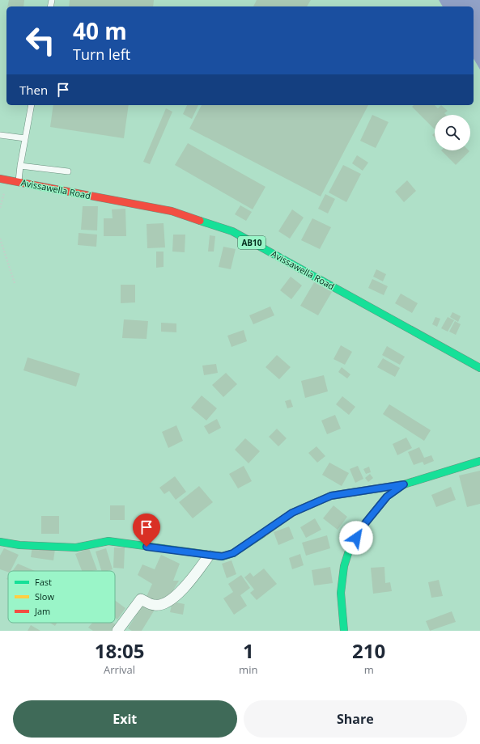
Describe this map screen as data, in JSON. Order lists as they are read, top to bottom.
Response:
{
  "streets": {
    "main road": ["Avissawella Road", "AB10"]
  },
  "legend": ["Fast", "Slow", "Jam"],
  "page": {
    "turn": ["40 m", "Turn left"],
    "then": "Then",
    "eta": [
      "18:05",
      "Arrival",
      "1",
      "min",
      "210",
      "m"
    ],
    "buttons": ["Exit", "Share"]
  }
}
